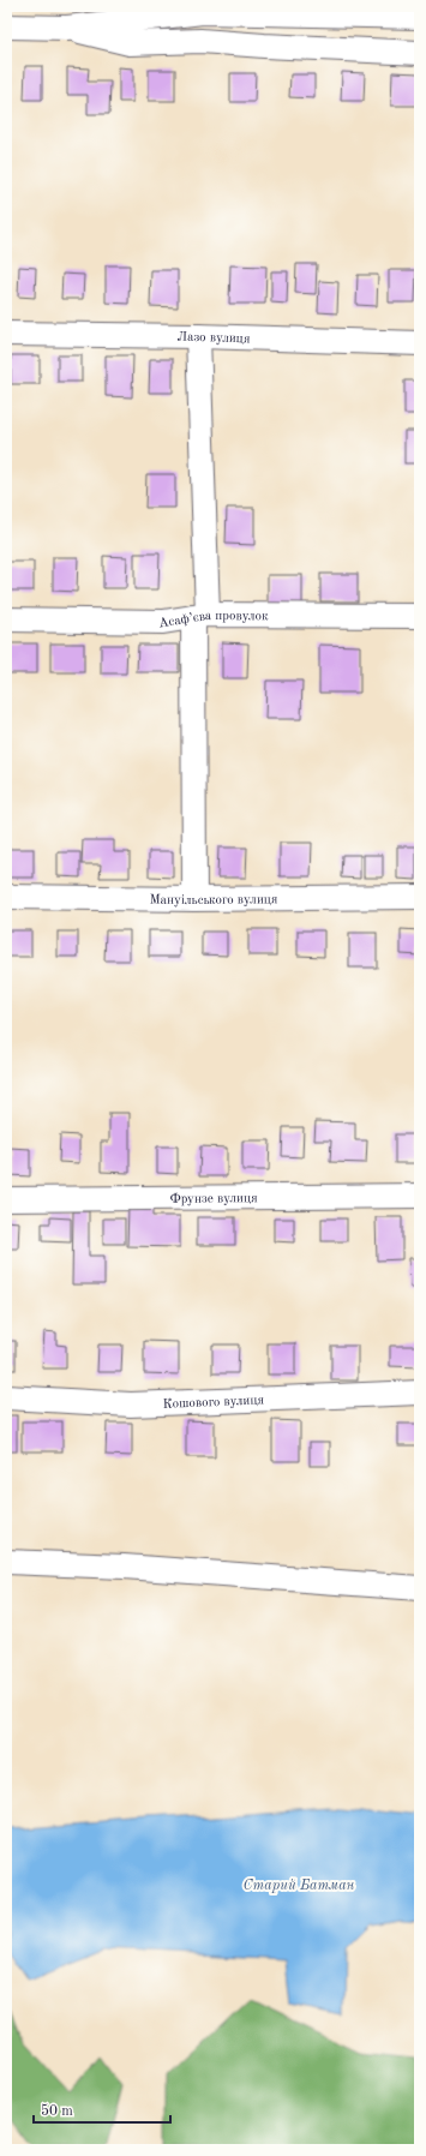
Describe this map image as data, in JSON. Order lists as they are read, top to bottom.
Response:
{
  "streets": {
    "street": [
      "Лазо вулиця",
      "Асаф’єва провулок",
      "Мануільського вулиця",
      "Фрунзе вулиця",
      "Кошового вулиця"
    ]
  },
  "water": ["Старий Батман"],
  "scale_bar": "50 m"
}
